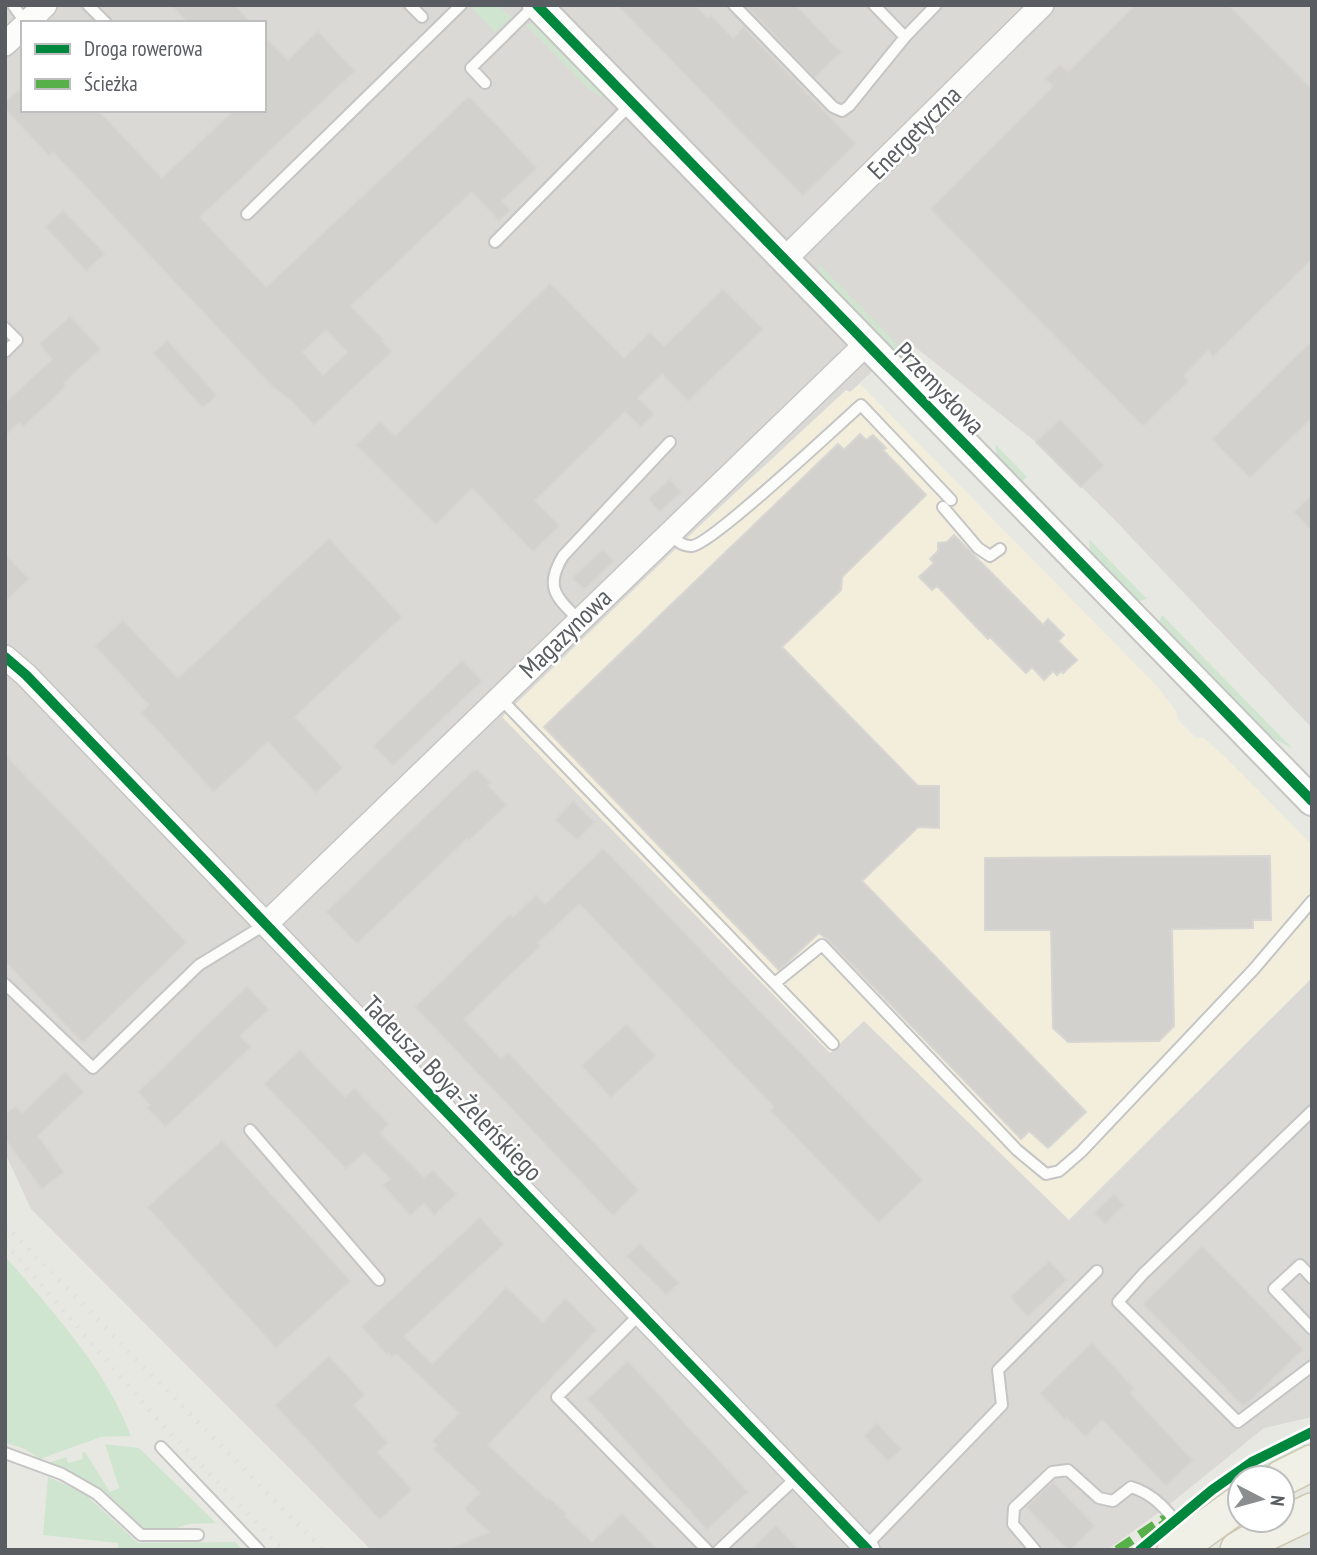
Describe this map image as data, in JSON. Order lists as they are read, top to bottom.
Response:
{
  "streets": {
    "street": [
      "Energetyczna",
      "Przemysłowa",
      "Magazynowa",
      "Tadeusza Boya-Żeleńskiego"
    ]
  },
  "crossings": [
    ["Energetyczna", "Przemysłowa"],
    ["Przemysłowa", "Magazynowa"],
    ["Magazynowa", "Tadeusza Boya-Żeleńskiego"]
  ],
  "legend": ["Droga rowerowa", "Ścieżka"],
  "north": "right"
}
